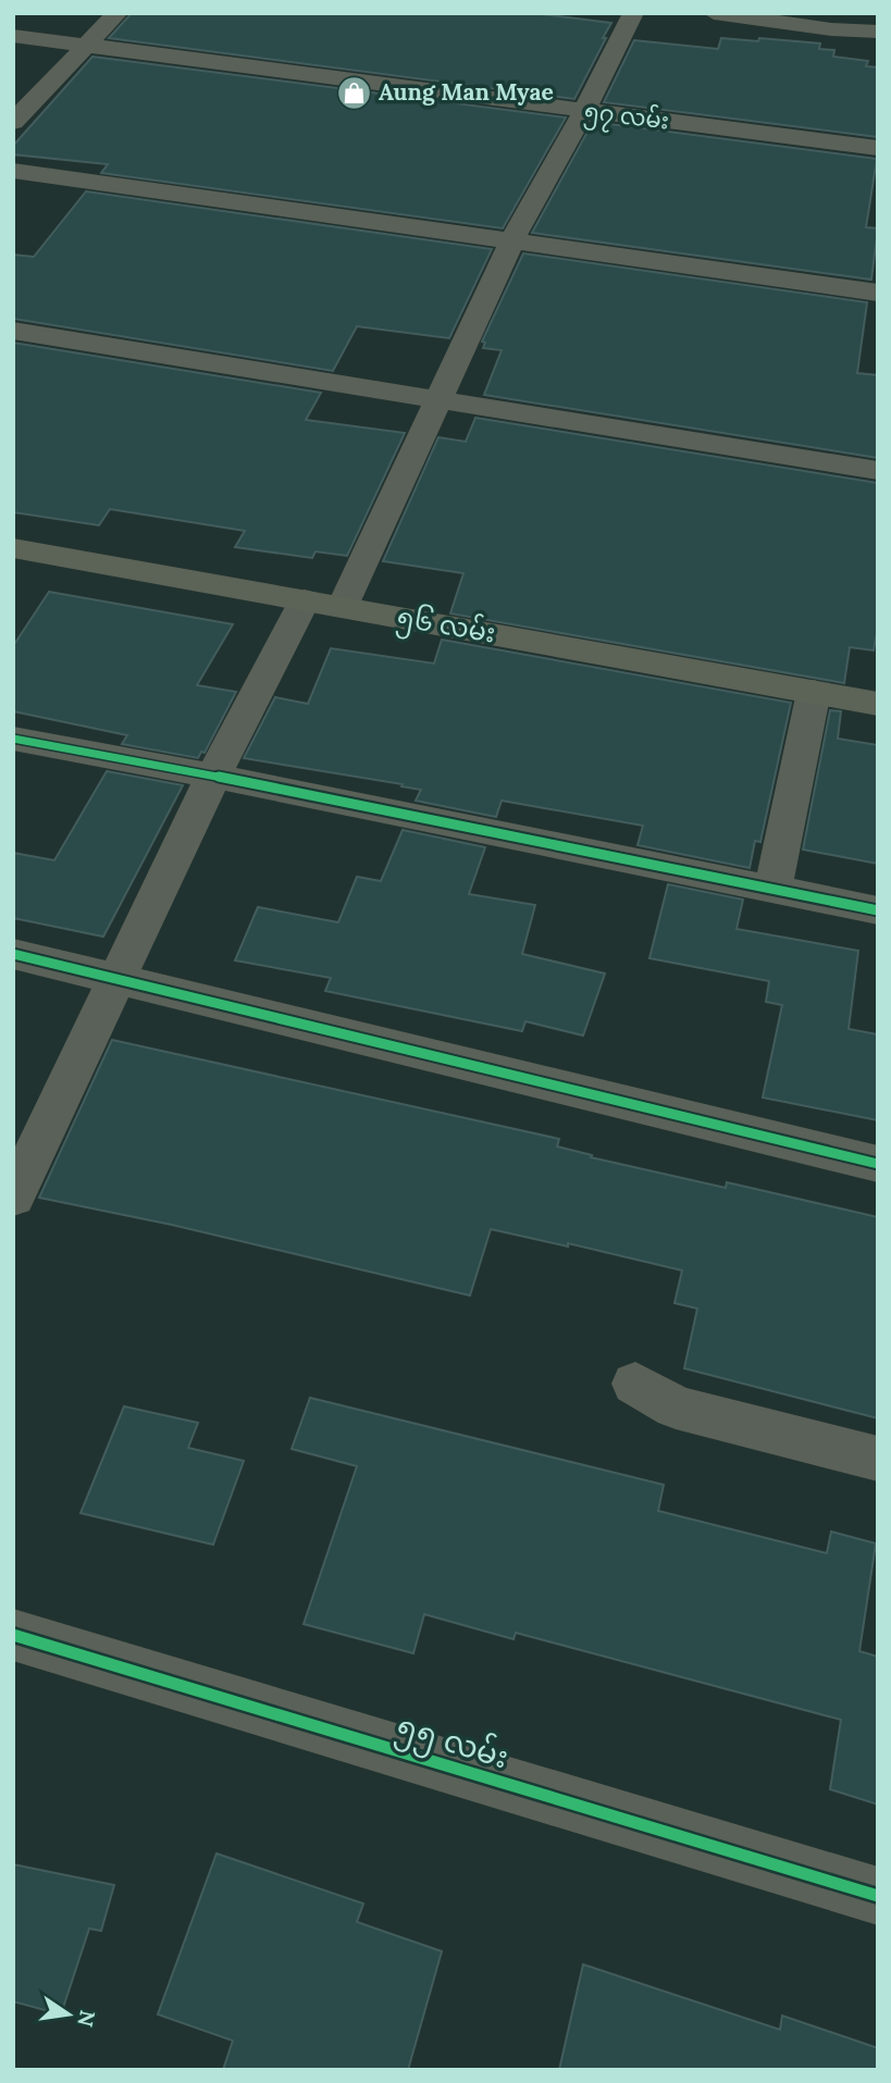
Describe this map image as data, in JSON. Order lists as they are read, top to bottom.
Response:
{
  "streets": {
    "street": ["၅၇ လမ်း", "၅၆ လမ်း", "၅၅ လမ်း"]
  },
  "places": {
    "shop": ["Aung Man Myae"]
  },
  "north": "right"
}
